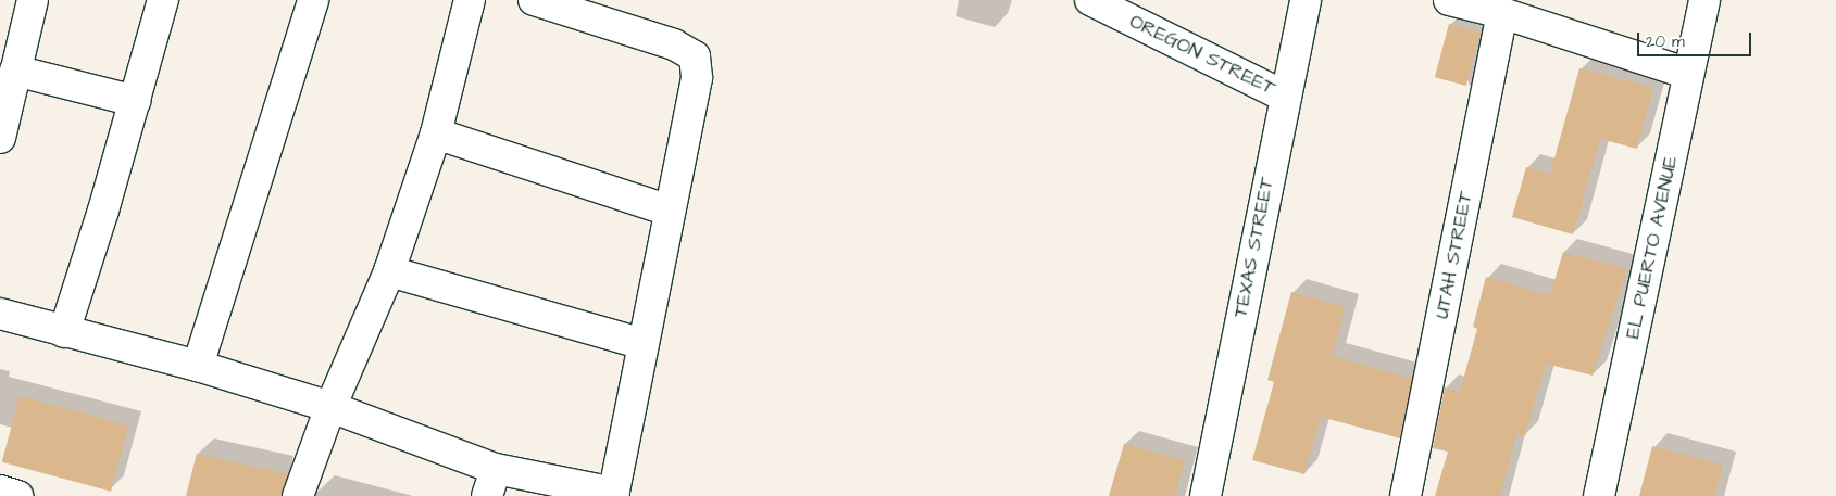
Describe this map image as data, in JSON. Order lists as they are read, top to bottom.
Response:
{
  "streets": {
    "street": [
      "OREGON STREET",
      "TEXAS STREET",
      "EL PUERTO AVENUE",
      "UTAH STREET"
    ]
  },
  "crossings": [
    ["OREGON STREET", "TEXAS STREET"]
  ],
  "scale_bar": "20 m"
}
